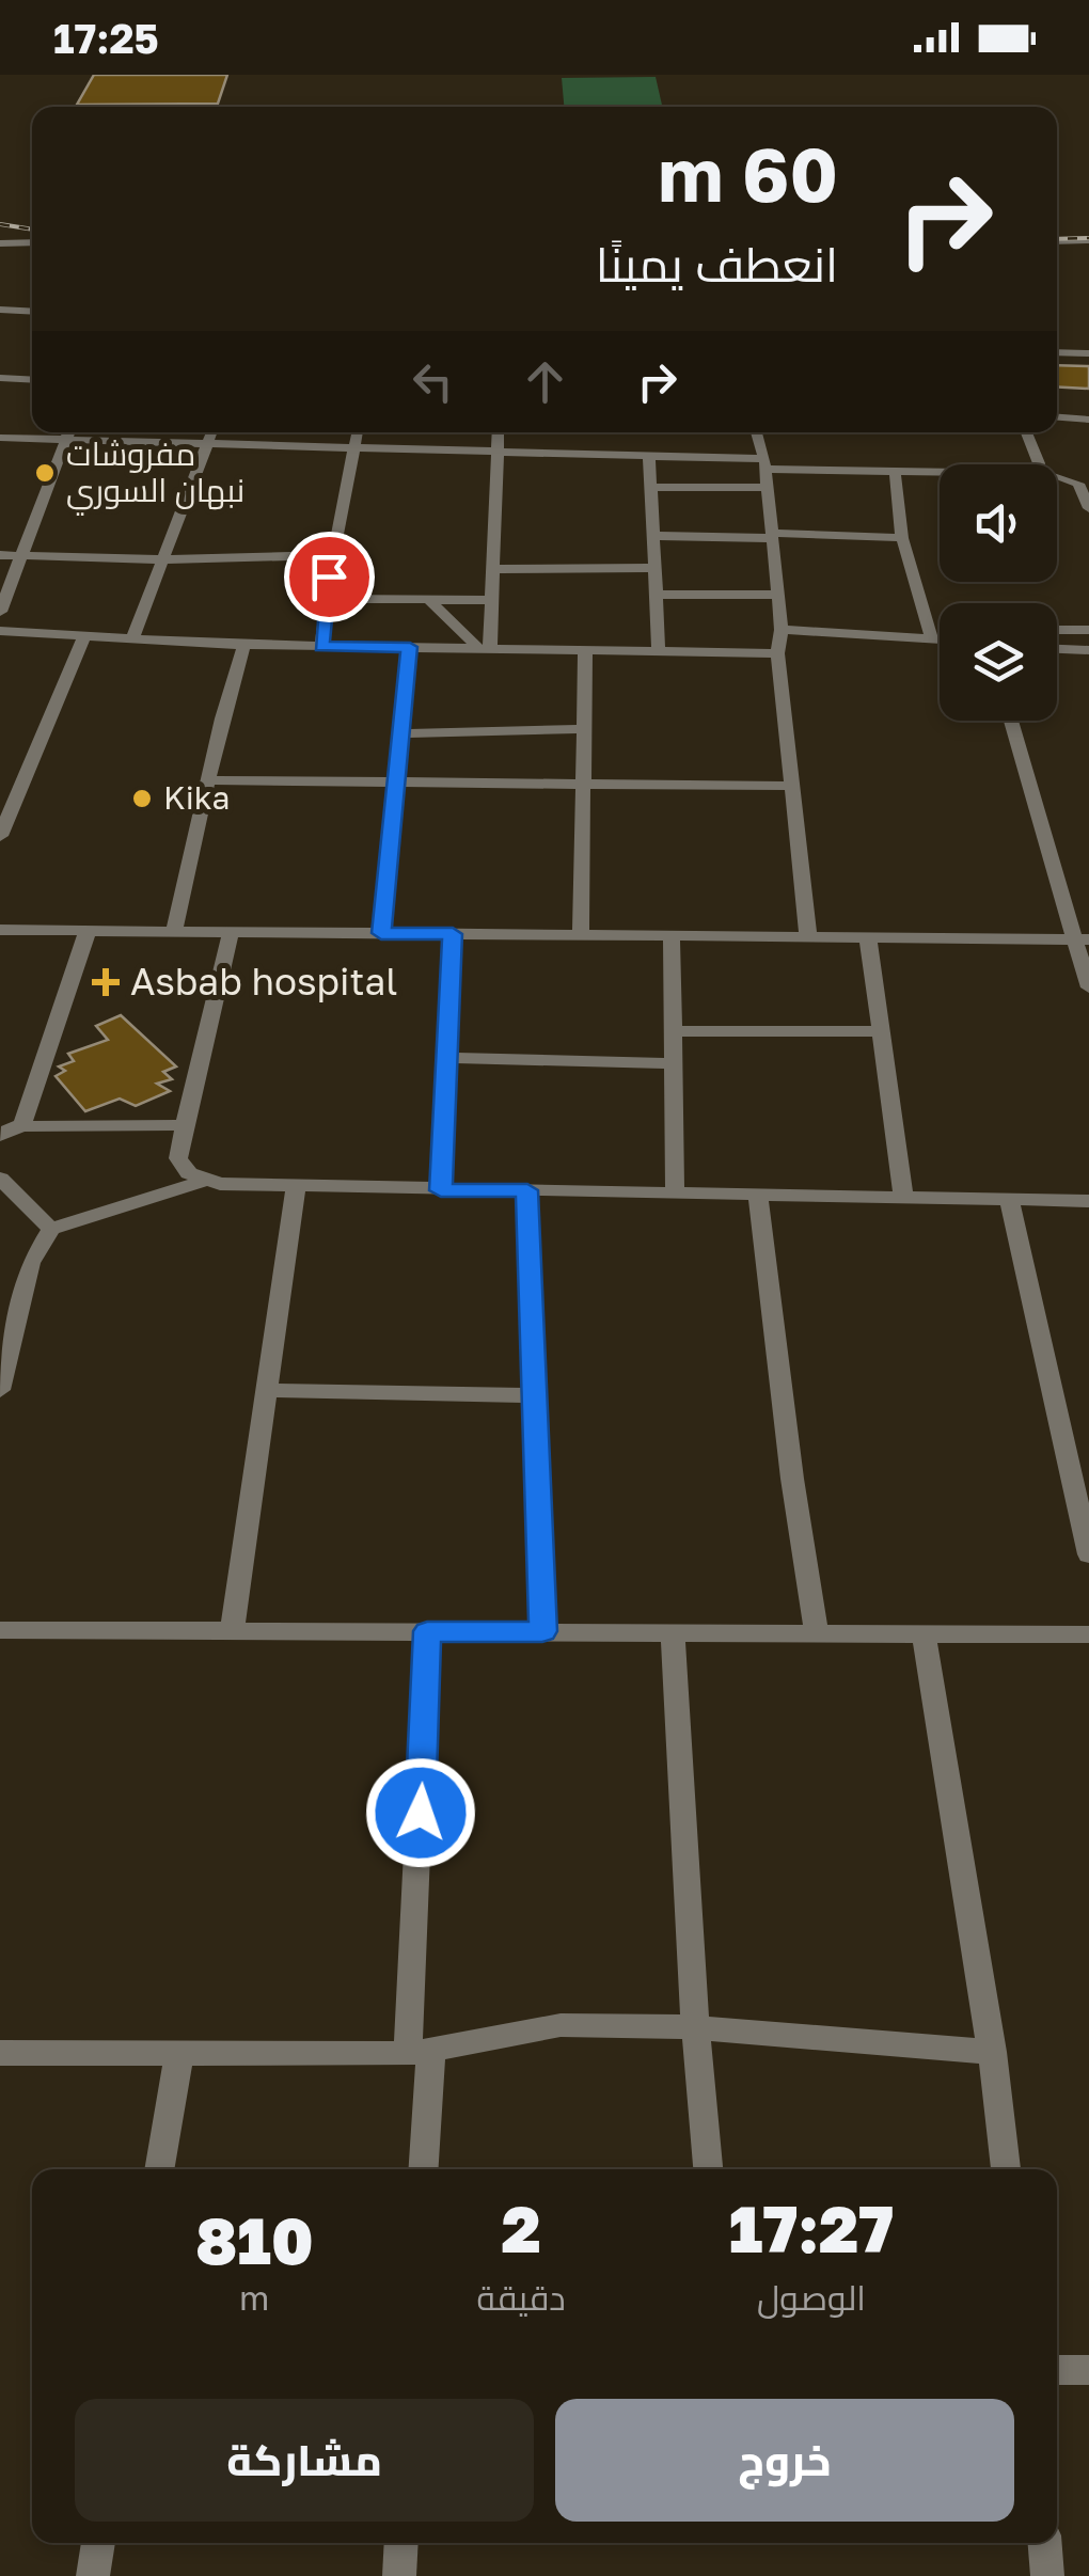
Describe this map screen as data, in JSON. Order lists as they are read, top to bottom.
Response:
{
  "places": {
    "other": ["مفروشات نبهان السوري", "Kika"],
    "health": ["Asbab hospital"]
  },
  "page": {
    "status": "17:25",
    "turn": ["60 m", "انعطف يمينًا"],
    "eta": [
      "17:27",
      "الوصول",
      "2",
      "دقيقة",
      "810",
      "m"
    ],
    "buttons": ["خروج", "مشاركة"]
  }
}
